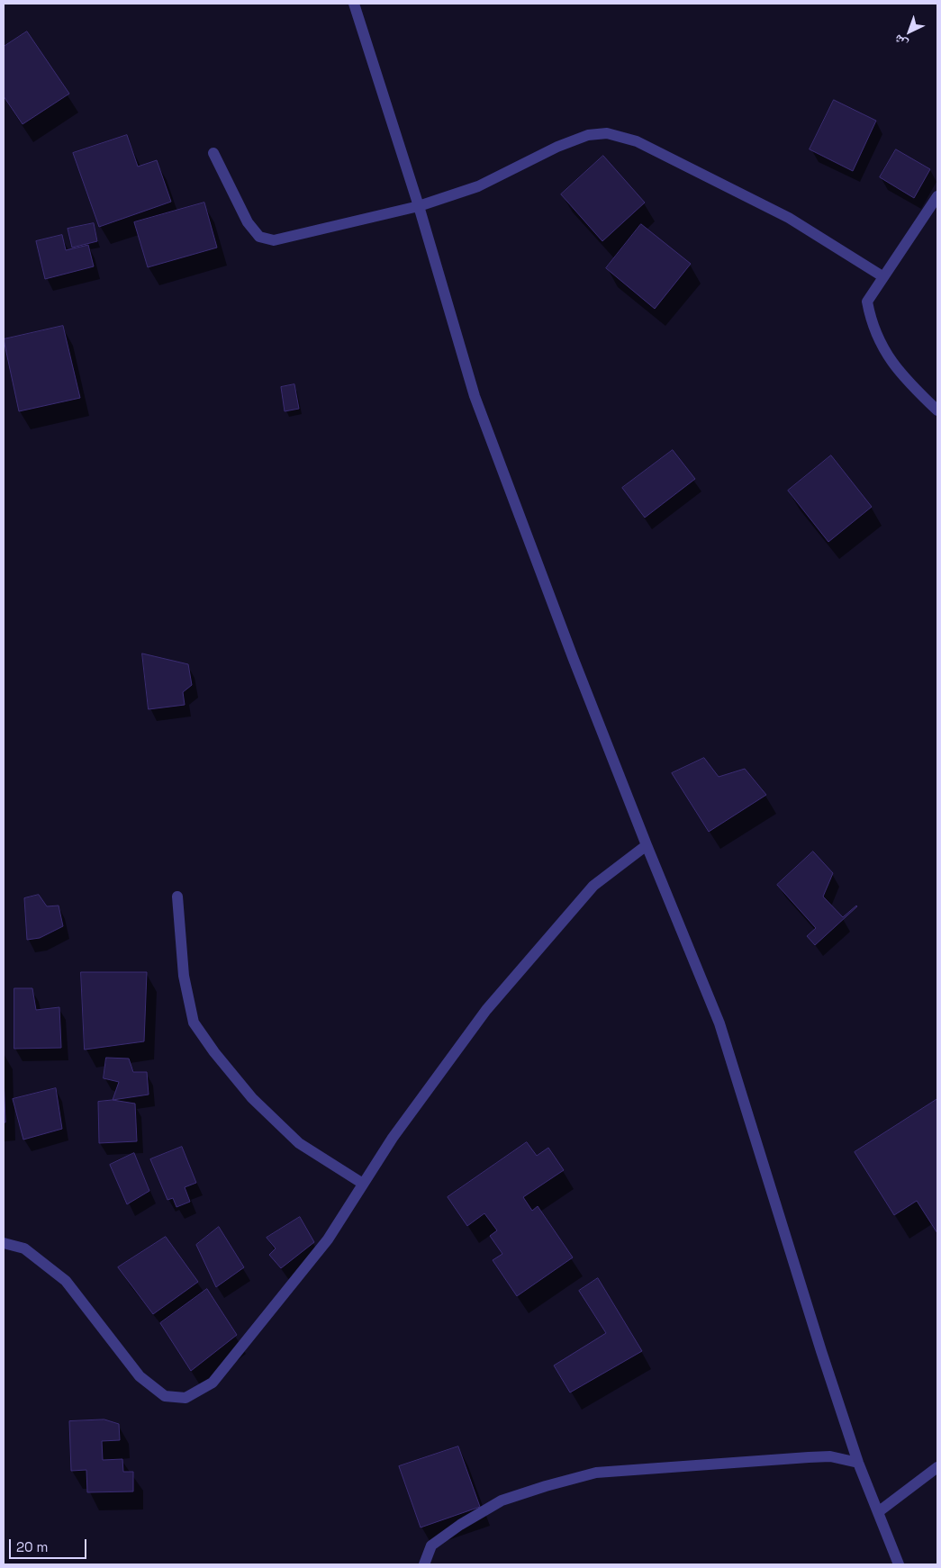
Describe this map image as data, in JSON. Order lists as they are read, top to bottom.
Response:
{
  "scale_bar": "20 m",
  "north": "bottom left"
}
